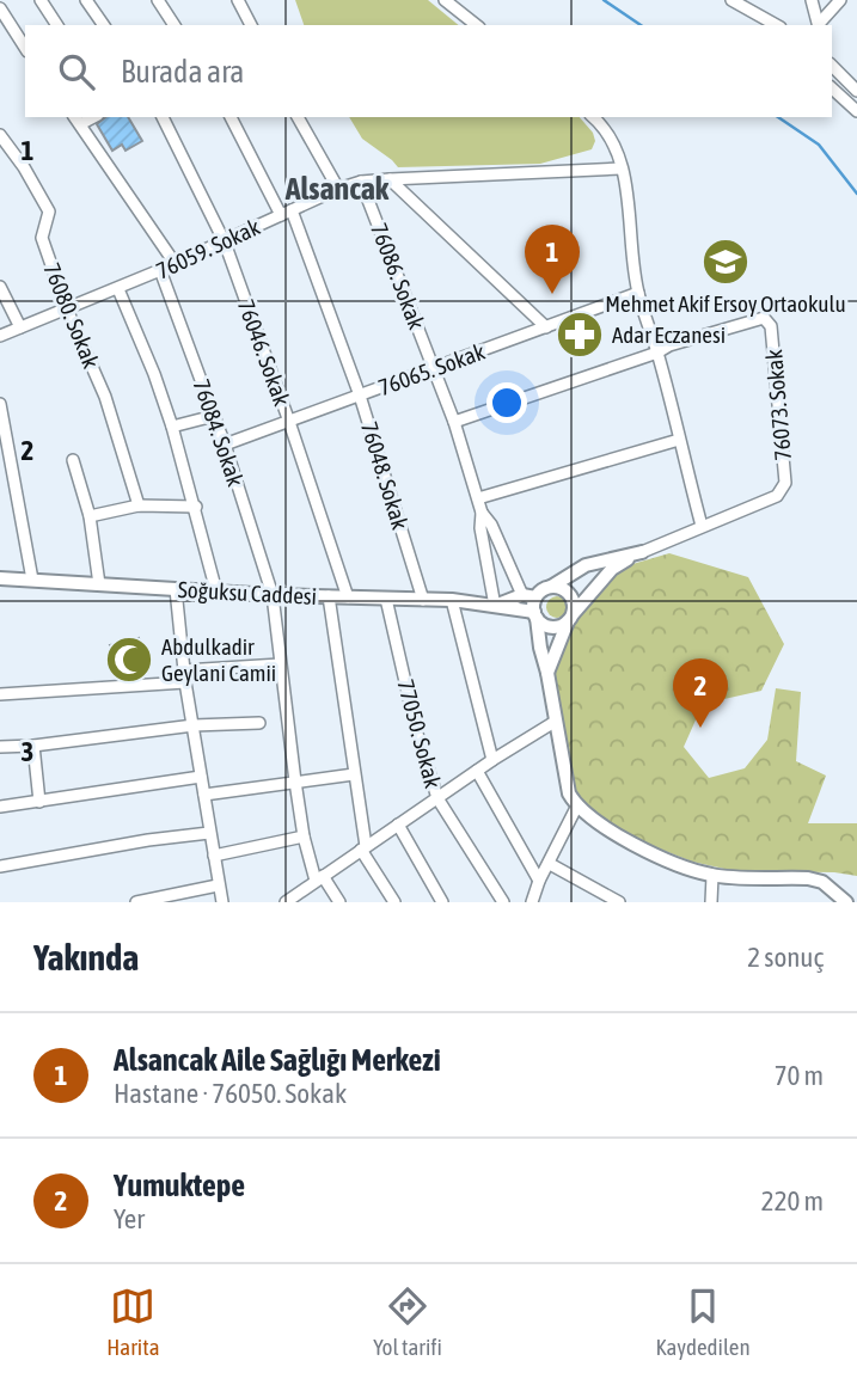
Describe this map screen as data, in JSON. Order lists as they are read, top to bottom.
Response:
{
  "streets": {
    "street": [
      "76059. Sokak",
      "76086. Sokak",
      "76080. Sokak",
      "76046. Sokak",
      "76065. Sokak",
      "76073. Sokak",
      "76084. Sokak",
      "76048. Sokak",
      "Soğuksu Caddesi",
      "77050. Sokak"
    ]
  },
  "crossings": [
    ["76059. Sokak", "76086. Sokak"],
    ["76059. Sokak", "76080. Sokak"],
    ["76059. Sokak", "76046. Sokak"],
    ["76059. Sokak", "76084. Sokak"],
    ["76059. Sokak", "76048. Sokak"],
    ["76086. Sokak", "76065. Sokak"],
    ["76086. Sokak", "Soğuksu Caddesi"],
    ["76046. Sokak", "76065. Sokak"],
    ["76046. Sokak", "Soğuksu Caddesi"],
    ["76065. Sokak", "76084. Sokak"],
    ["76065. Sokak", "76048. Sokak"],
    ["76084. Sokak", "Soğuksu Caddesi"],
    ["76048. Sokak", "Soğuksu Caddesi"],
    ["Soğuksu Caddesi", "77050. Sokak"]
  ],
  "districts": ["Alsancak"],
  "places": {
    "school or university": ["Mehmet Akif Ersoy Ortaokulu"],
    "pharmacy": ["Adar Eczanesi"],
    "mosque": ["Abdulkadir Geylani Camii"]
  },
  "page": {
    "search": "Burada ara",
    "pins": ["1", "2"],
    "heading": ["Yakında", "2 sonuç"],
    "list": [
      {
        "mark": "1",
        "name": "Alsancak Aile Sağlığı Merkezi",
        "note": "Hastane · 76050. Sokak",
        "value": "70 m"
      },
      {
        "mark": "2",
        "name": "Yumuktepe",
        "note": "Yer",
        "value": "220 m"
      }
    ],
    "nav": ["Harita", "Yol tarifi", "Kaydedilen"]
  },
  "grid": {
    "rows": ["1", "2", "3"]
  }
}
